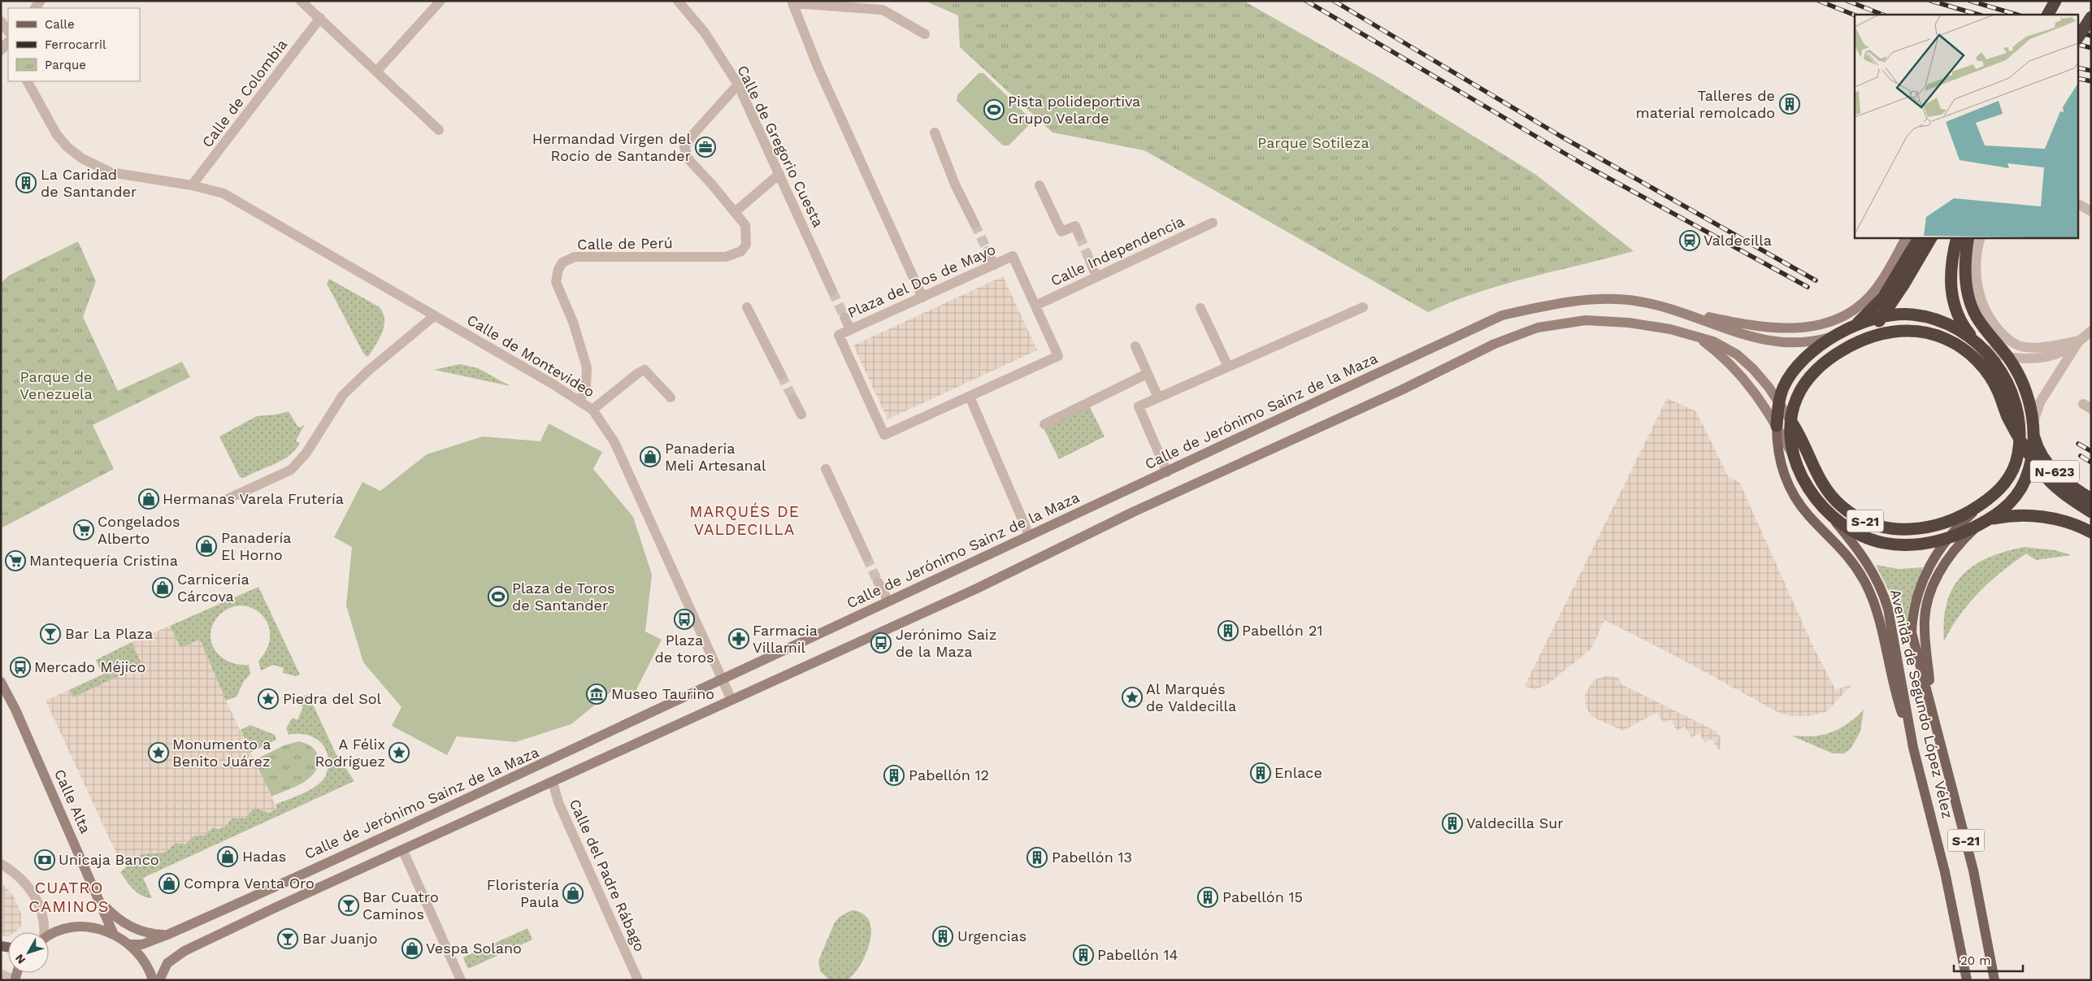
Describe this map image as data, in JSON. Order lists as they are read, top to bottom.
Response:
{
  "streets": {
    "highway": ["N-623", "S-21"],
    "main road": ["Calle de Jerónimo Sainz de la Maza", "Avenida de Segundo López Vélez", "Calle Alta"],
    "street": [
      "Calle de Colombia",
      "Calle de Gregorio Cuesta",
      "Calle de Perú",
      "Calle Independencia",
      "Plaza del Dos de Mayo",
      "Calle de Montevideo",
      "Calle del Padre Rábago"
    ]
  },
  "crossings": [
    ["Calle de Colombia", "Calle de Montevideo"],
    ["Calle de Gregorio Cuesta", "Calle de Perú"],
    ["Calle de Perú", "Calle de Montevideo"],
    ["Calle Independencia", "Plaza del Dos de Mayo"],
    ["Calle de Montevideo", "Calle de Jerónimo Sainz de la Maza"],
    ["Calle de Jerónimo Sainz de la Maza", "S-21"],
    ["N-623", "S-21"],
    ["S-21", "Avenida de Segundo López Vélez"]
  ],
  "districts": ["MARQUÉS DE VALDECILLA", "CUATRO CAMINOS"],
  "parks": ["Parque Sotileza", "Parque de Venezuela"],
  "places": {
    "building": [
      "Talleres de material remolcado",
      "La Caridad de Santander",
      "Pabellón 21",
      "Enlace",
      "Pabellón 12",
      "Valdecilla Sur",
      "Pabellón 13",
      "Pabellón 15",
      "Urgencias",
      "Pabellón 14"
    ],
    "sports": ["Pista polideportiva Grupo Velarde", "Plaza de Toros de Santander"],
    "office": ["Hermandad Virgen del Rocío de Santander"],
    "station": ["Valdecilla"],
    "shop": [
      "Panaderia Meli Artesanal",
      "Hermanas Varela Frutería",
      "Panadería El Horno",
      "Carnicería Cárcova",
      "Hadas",
      "Compra Venta Oro",
      "Floristería Paula",
      "Vespa Solano"
    ],
    "supermarket": ["Congelados Alberto", "Mantequería Cristina"],
    "bus stop": ["Plaza de toros", "Jerónimo Saiz de la Maza", "Mercado Méjico"],
    "bar": ["Bar La Plaza", "Bar Cuatro Caminos", "Bar Juanjo"],
    "pharmacy": ["Farmacia Villamil"],
    "museum": ["Museo Taurino"],
    "place": [
      "Al Marqués de Valdecilla",
      "Piedra del Sol",
      "Monumento a Benito Juárez",
      "A Félix Rodríguez"
    ],
    "bank": ["Unicaja Banco"]
  },
  "legend": ["Calle", "Ferrocarril", "Parque"],
  "scale_bar": "20 m",
  "north": "bottom left"
}
